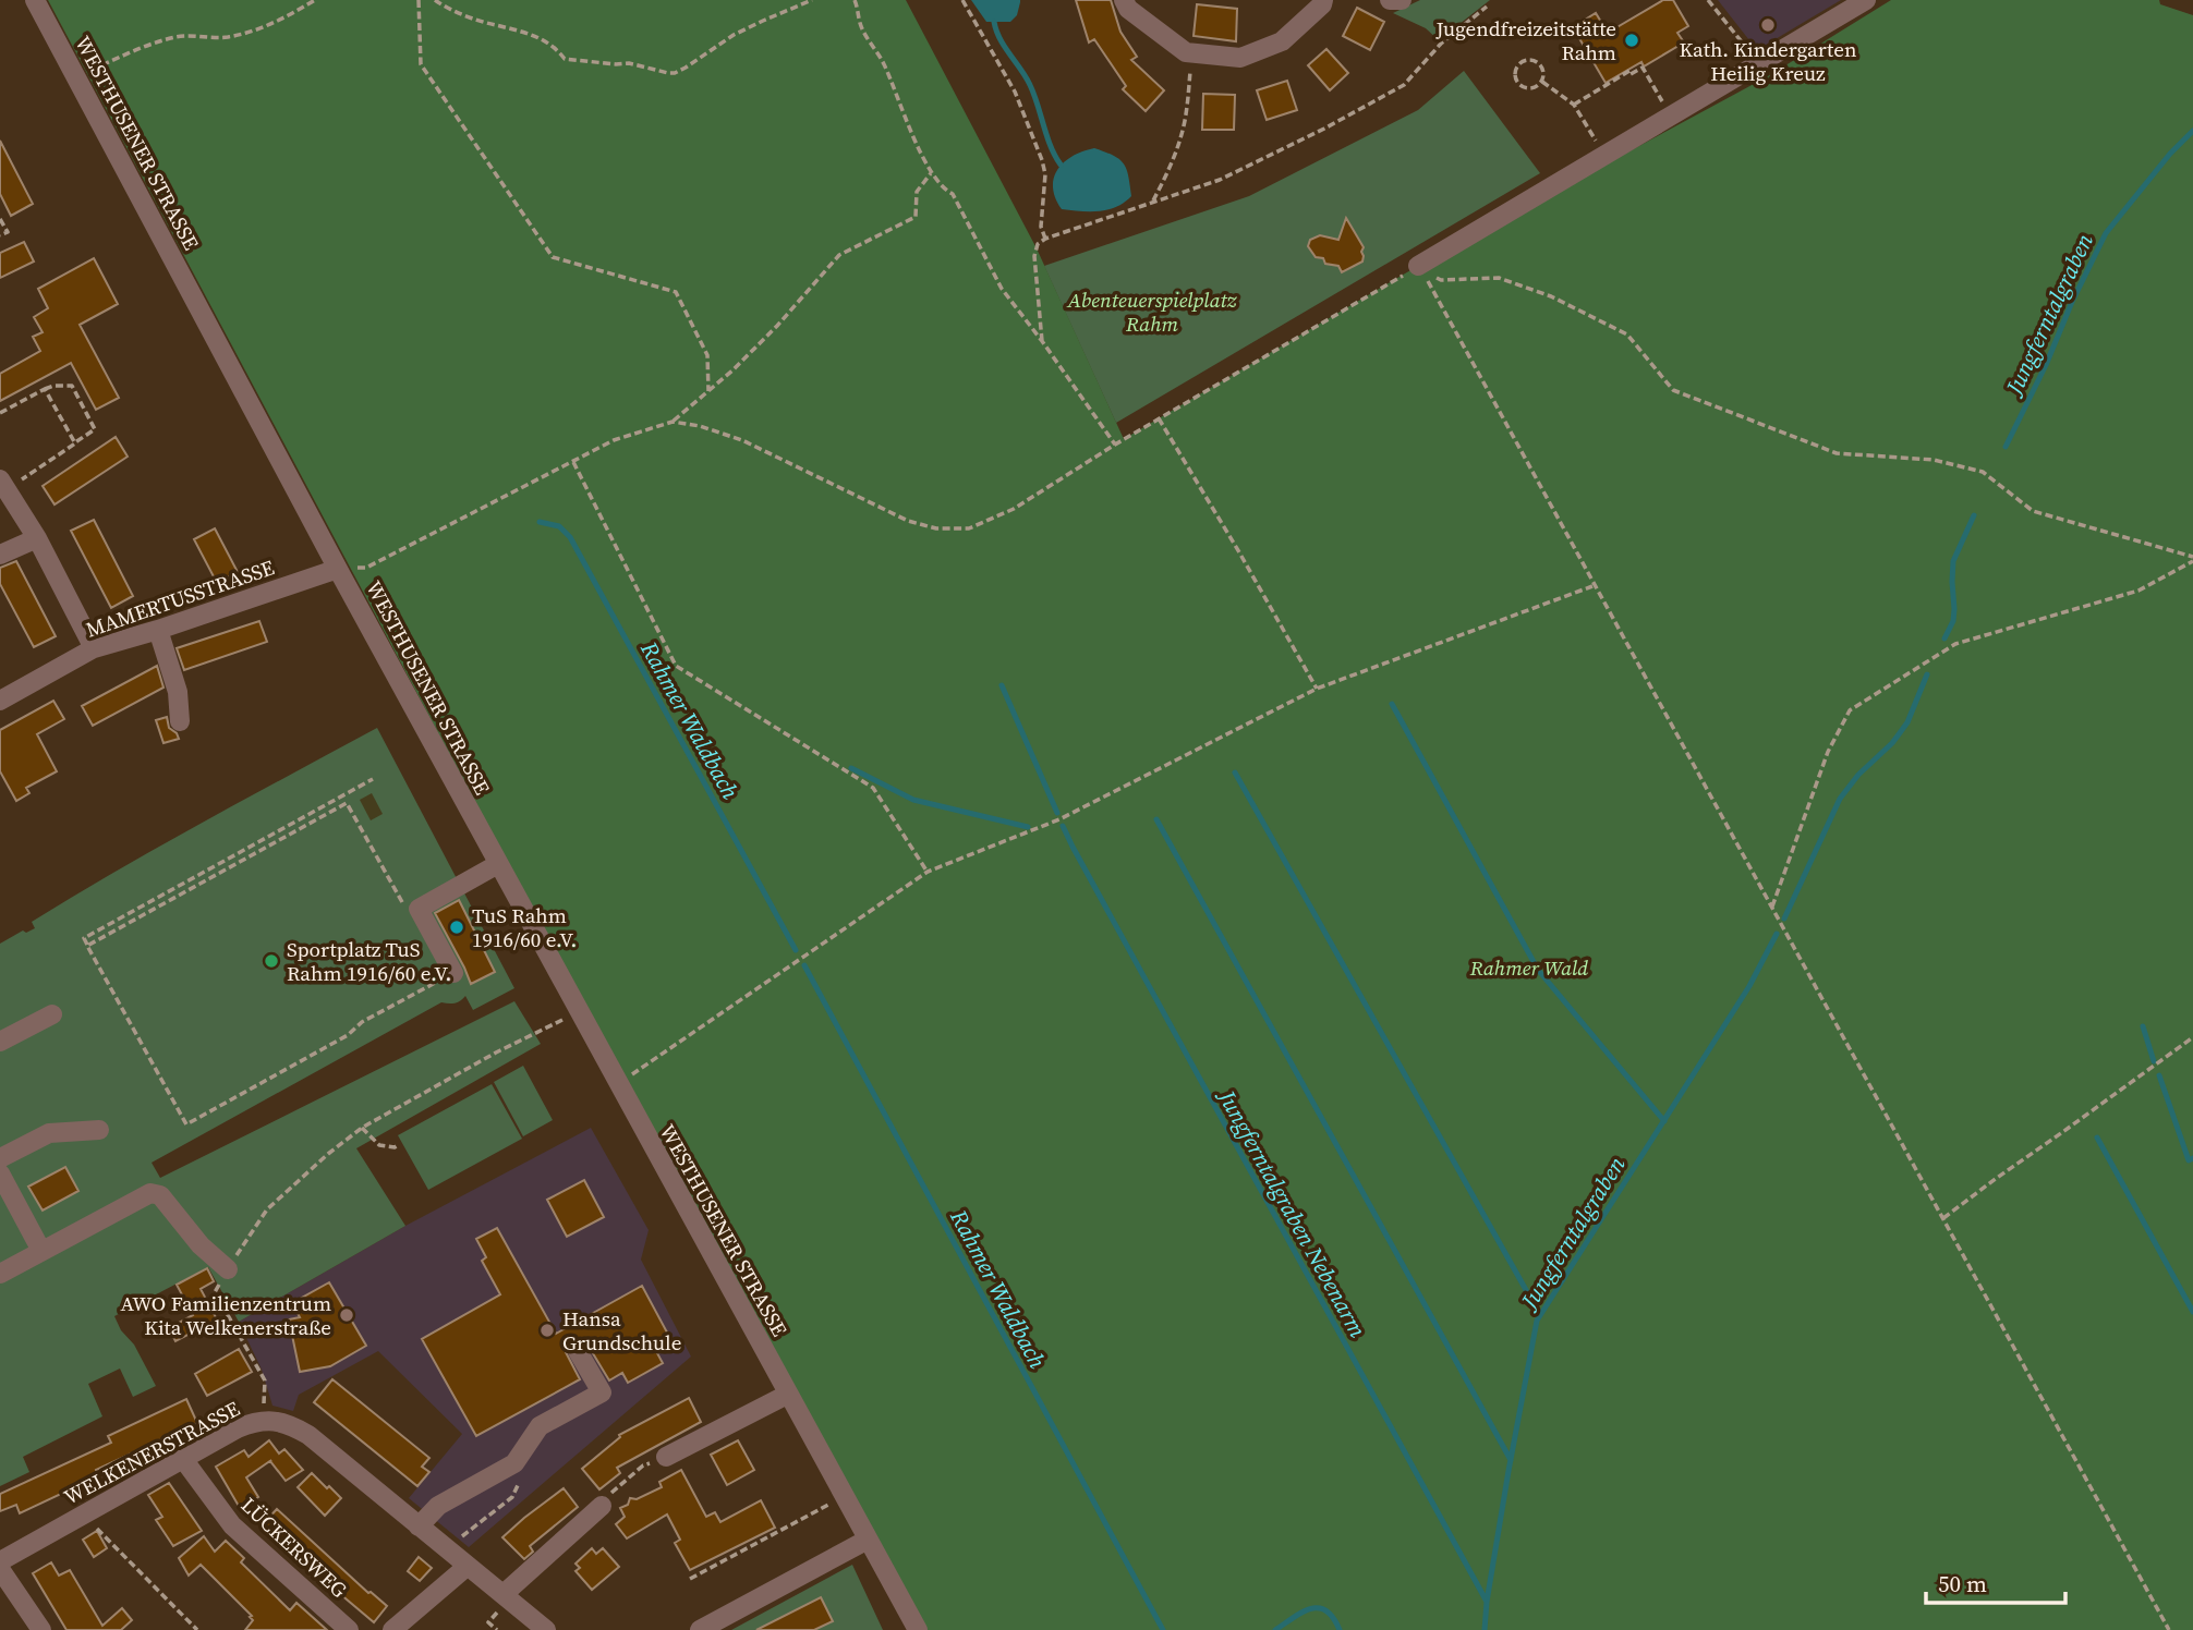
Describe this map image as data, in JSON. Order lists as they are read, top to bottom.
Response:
{
  "streets": {
    "street": [
      "WESTHUSENER STRASSE",
      "MAMERTUSSTRASSE",
      "WELKENERSTRASSE",
      "LÜCKERSWEG"
    ]
  },
  "crossings": [
    ["WESTHUSENER STRASSE", "MAMERTUSSTRASSE"],
    ["WELKENERSTRASSE", "LÜCKERSWEG"]
  ],
  "water": ["Jungferntalgraben", "Rahmer Waldbach", "Jungferntalgraben Nebenarm"],
  "parks": ["Abenteuerspielplatz Rahm", "Rahmer Wald"],
  "places": [
    "Kath. Kindergarten Heilig Kreuz",
    "Jugendfreizeitstätte Rahm",
    "TuS Rahm 1916/60 e.V.",
    "Sportplatz TuS Rahm 1916/60 e.V.",
    "AWO Familienzentrum Kita Welkenerstraße",
    "Hansa Grundschule"
  ],
  "scale_bar": "50 m"
}
